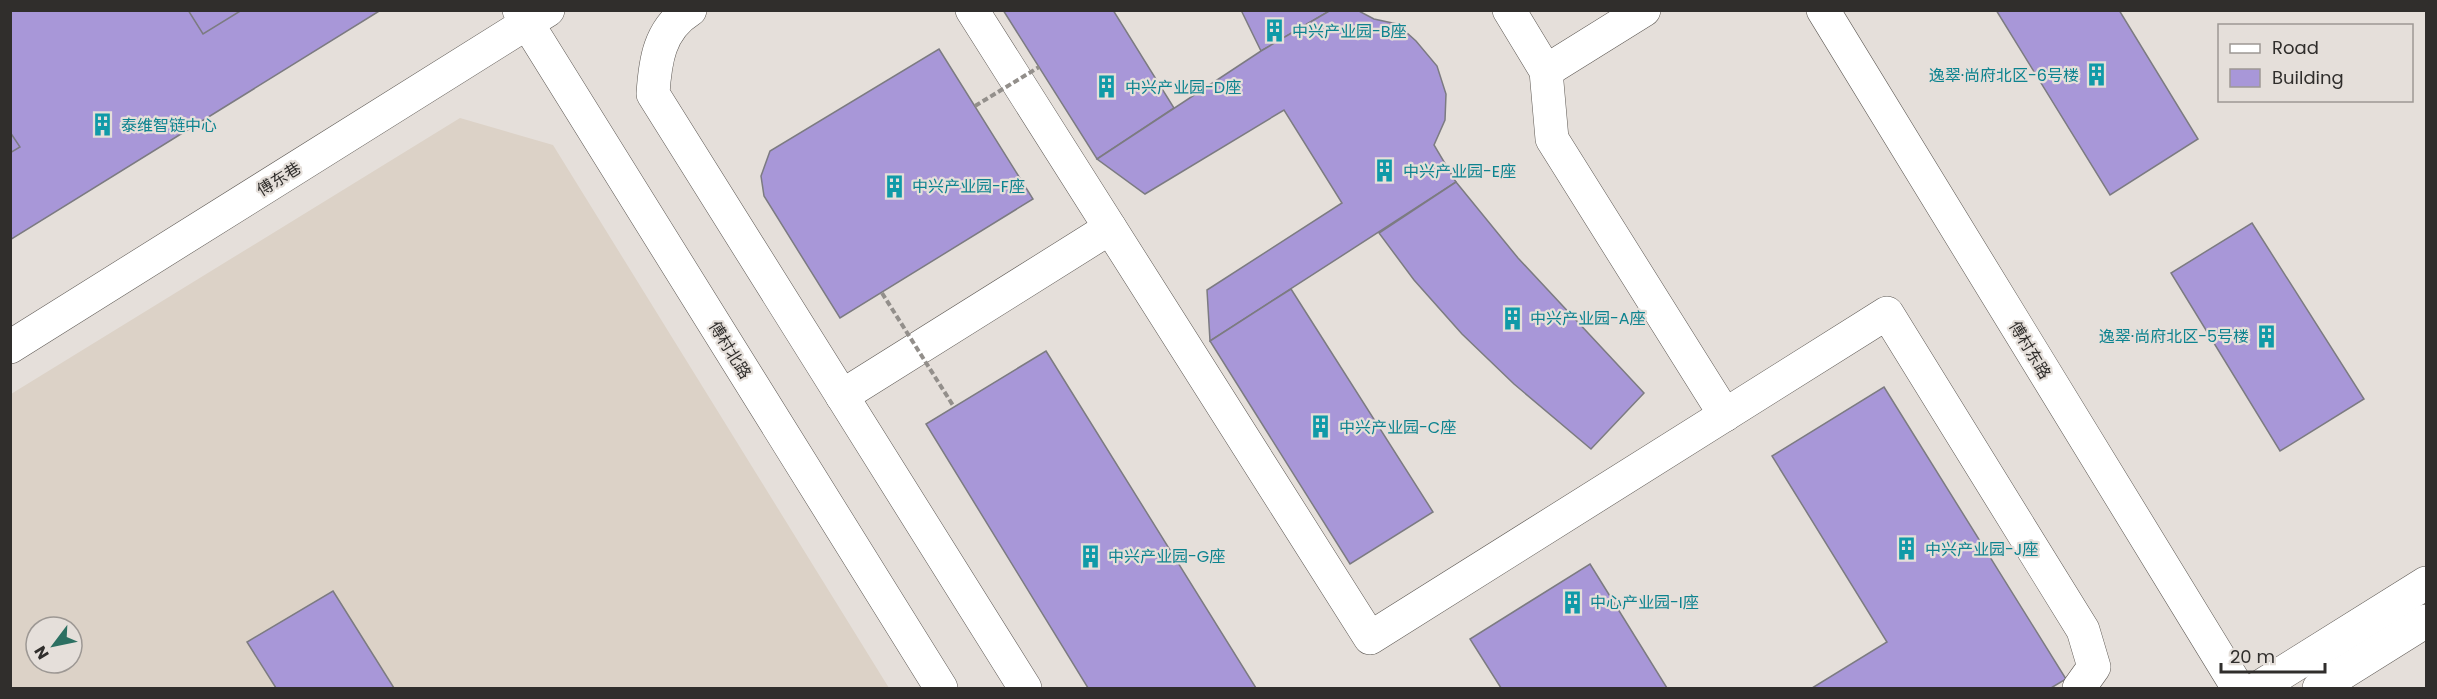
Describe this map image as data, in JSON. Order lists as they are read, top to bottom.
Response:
{
  "streets": {
    "street": ["傅东巷", "傅村北路", "傅村东路"]
  },
  "crossings": [
    ["傅东巷", "傅村北路"]
  ],
  "places": {
    "building": [
      "中兴产业园-B座",
      "逸翠·尚府北区-6号楼",
      "中兴产业园-D座",
      "泰维智链中心",
      "中兴产业园-E座",
      "中兴产业园-F座",
      "中兴产业园-A座",
      "逸翠·尚府北区-5号楼",
      "中兴产业园-C座",
      "中兴产业园-J座",
      "中兴产业园-G座",
      "中心产业园-I座"
    ]
  },
  "legend": ["Road", "Building"],
  "scale_bar": "20 m",
  "north": "bottom left"
}
